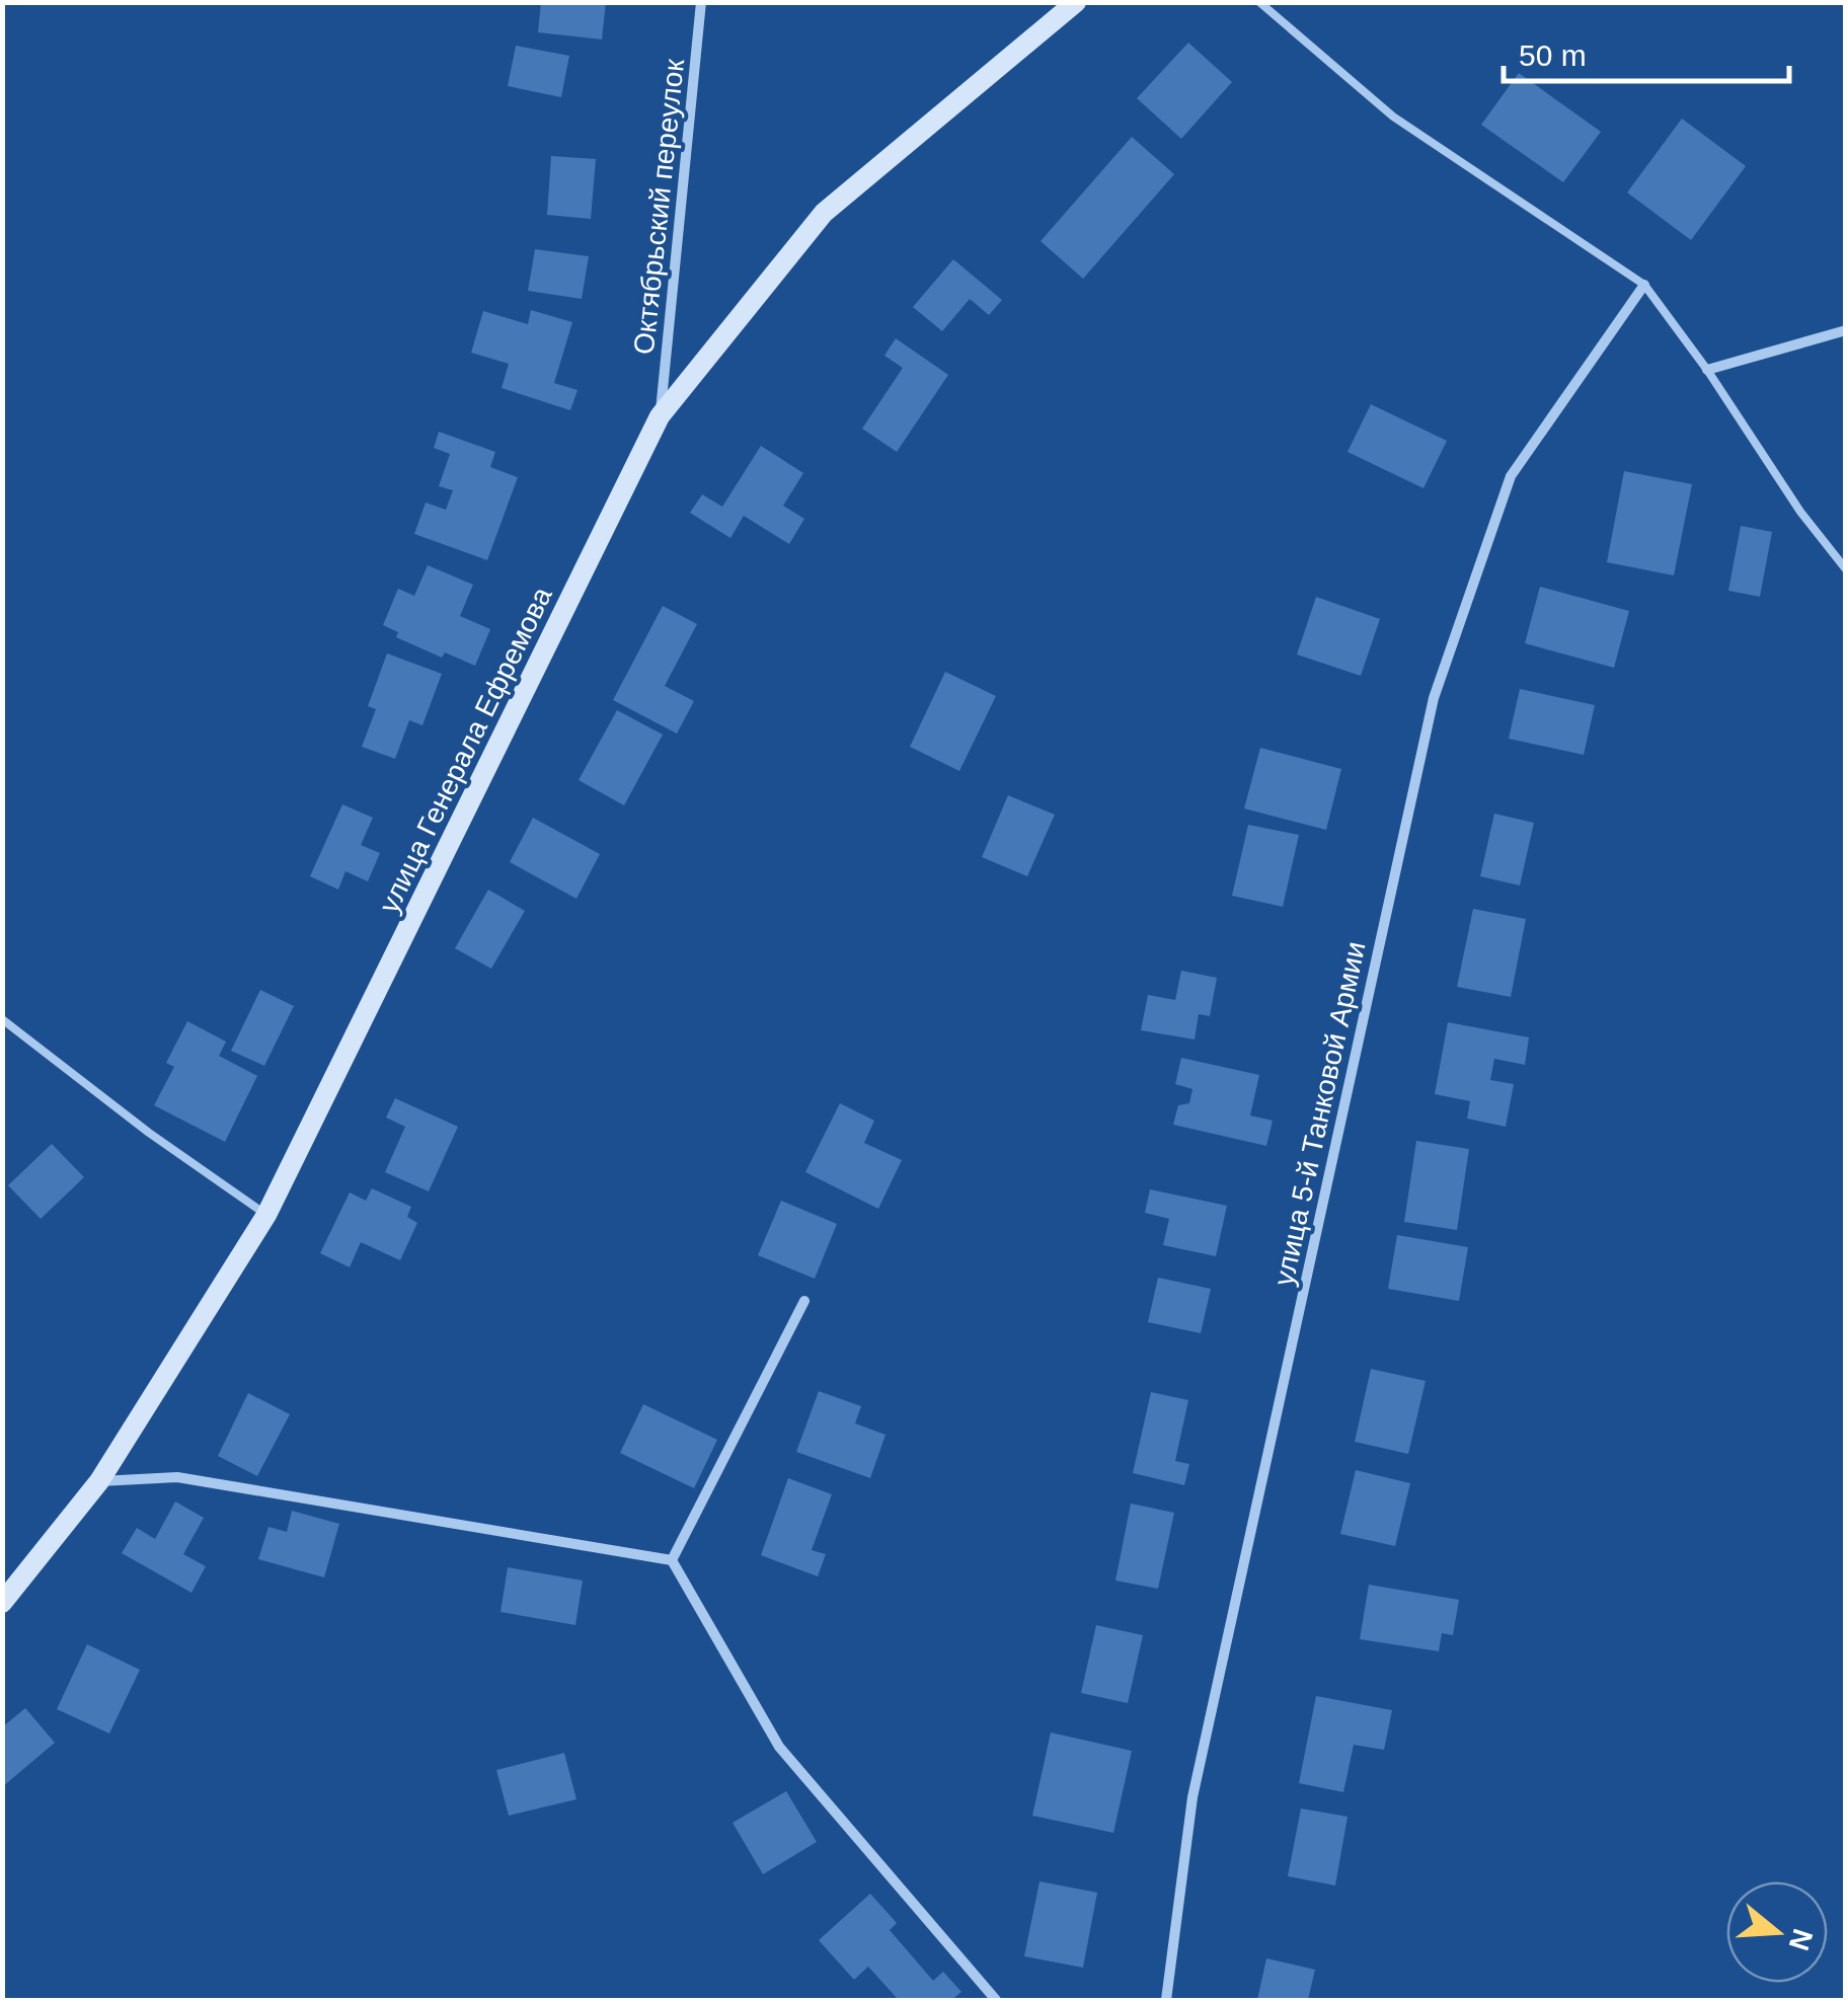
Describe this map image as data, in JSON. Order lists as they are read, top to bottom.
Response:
{
  "streets": {
    "street": ["Октябрьский переулок", "улица Генерала Ефремова", "улица 5-й Танковой Армии"]
  },
  "crossings": [
    ["Октябрьский переулок", "улица Генерала Ефремова"]
  ],
  "scale_bar": "50 m",
  "north": "right"
}
